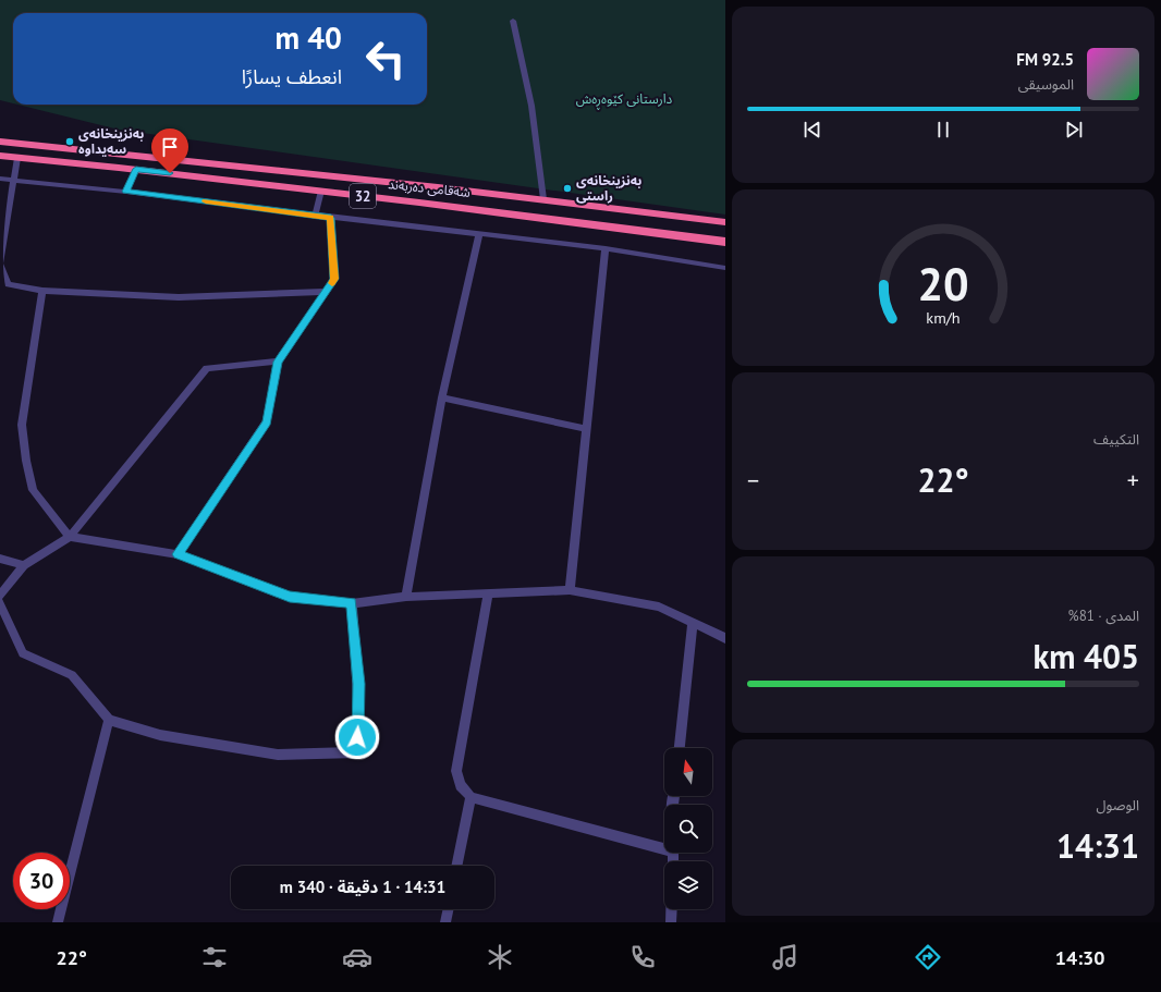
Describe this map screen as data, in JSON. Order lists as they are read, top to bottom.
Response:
{
  "streets": {
    "highway": ["شەقامی دەربەند", "32"]
  },
  "parks": ["دارستانی کێوەڕەش"],
  "places": ["بەنزینخانەی سەیداوە", "بەنزینخانەی راستی"],
  "north": "top",
  "page": {
    "turn": ["40 m", "انعطف يسارًا"],
    "song": ["92.5 FM", "الموسيقى"],
    "tile": [
      "التكييف",
      ["المدى · 81%", "405 km"],
      ["الوصول", "14:31"]
    ],
    "heat": ["−", "22°", "+"],
    "limit": "30",
    "trip": "14:31 · 1 دقيقة · 340 m",
    "tabs": ["14:30", "22°"],
    "gauge": ["20", "km/h"]
  }
}
